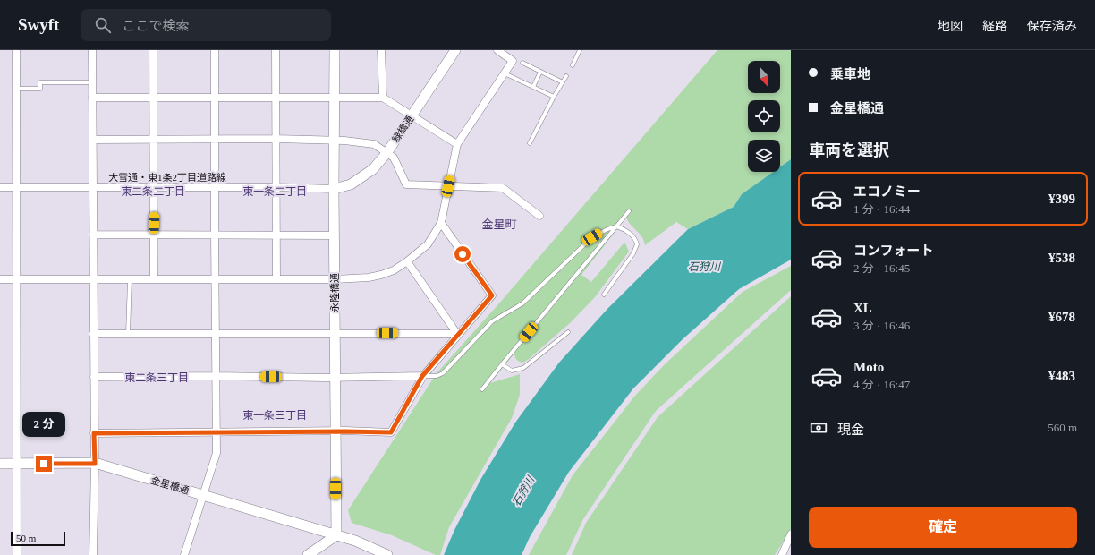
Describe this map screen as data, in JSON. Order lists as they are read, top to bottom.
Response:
{
  "streets": {
    "street": [
      "緑橋通",
      "大雪通・東1条2丁目道路線",
      "永隆橋通",
      "金星橋通"
    ]
  },
  "crossings": [
    ["緑橋通", "大雪通・東1条2丁目道路線"],
    ["緑橋通", "永隆橋通"],
    ["大雪通・東1条2丁目道路線", "永隆橋通"],
    ["永隆橋通", "金星橋通"]
  ],
  "districts": [
    "東二条二丁目",
    "東一条二丁目",
    "金星町",
    "東二条三丁目",
    "東一条三丁目"
  ],
  "water": ["石狩川"],
  "scale_bar": "50 m",
  "north": "bottom",
  "page": {
    "header": "Swyft",
    "search": "ここで検索",
    "nav": ["地図", "経路", "保存済み"],
    "banner": ["乗車地", "金星橋通"],
    "heading": "車両を選択",
    "list": [
      {
        "name": "エコノミー",
        "note": "1 分 · 16:44",
        "value": "¥399"
      },
      {
        "name": "コンフォート",
        "note": "2 分 · 16:45",
        "value": "¥538"
      },
      {
        "name": "XL",
        "note": "3 分 · 16:46",
        "value": "¥678"
      },
      {
        "name": "Moto",
        "note": "4 分 · 16:47",
        "value": "¥483"
      }
    ],
    "pay": ["現金", "560 m"],
    "bubble": "2 分",
    "buttons": "確定",
    "scale": "50 m"
  }
}
